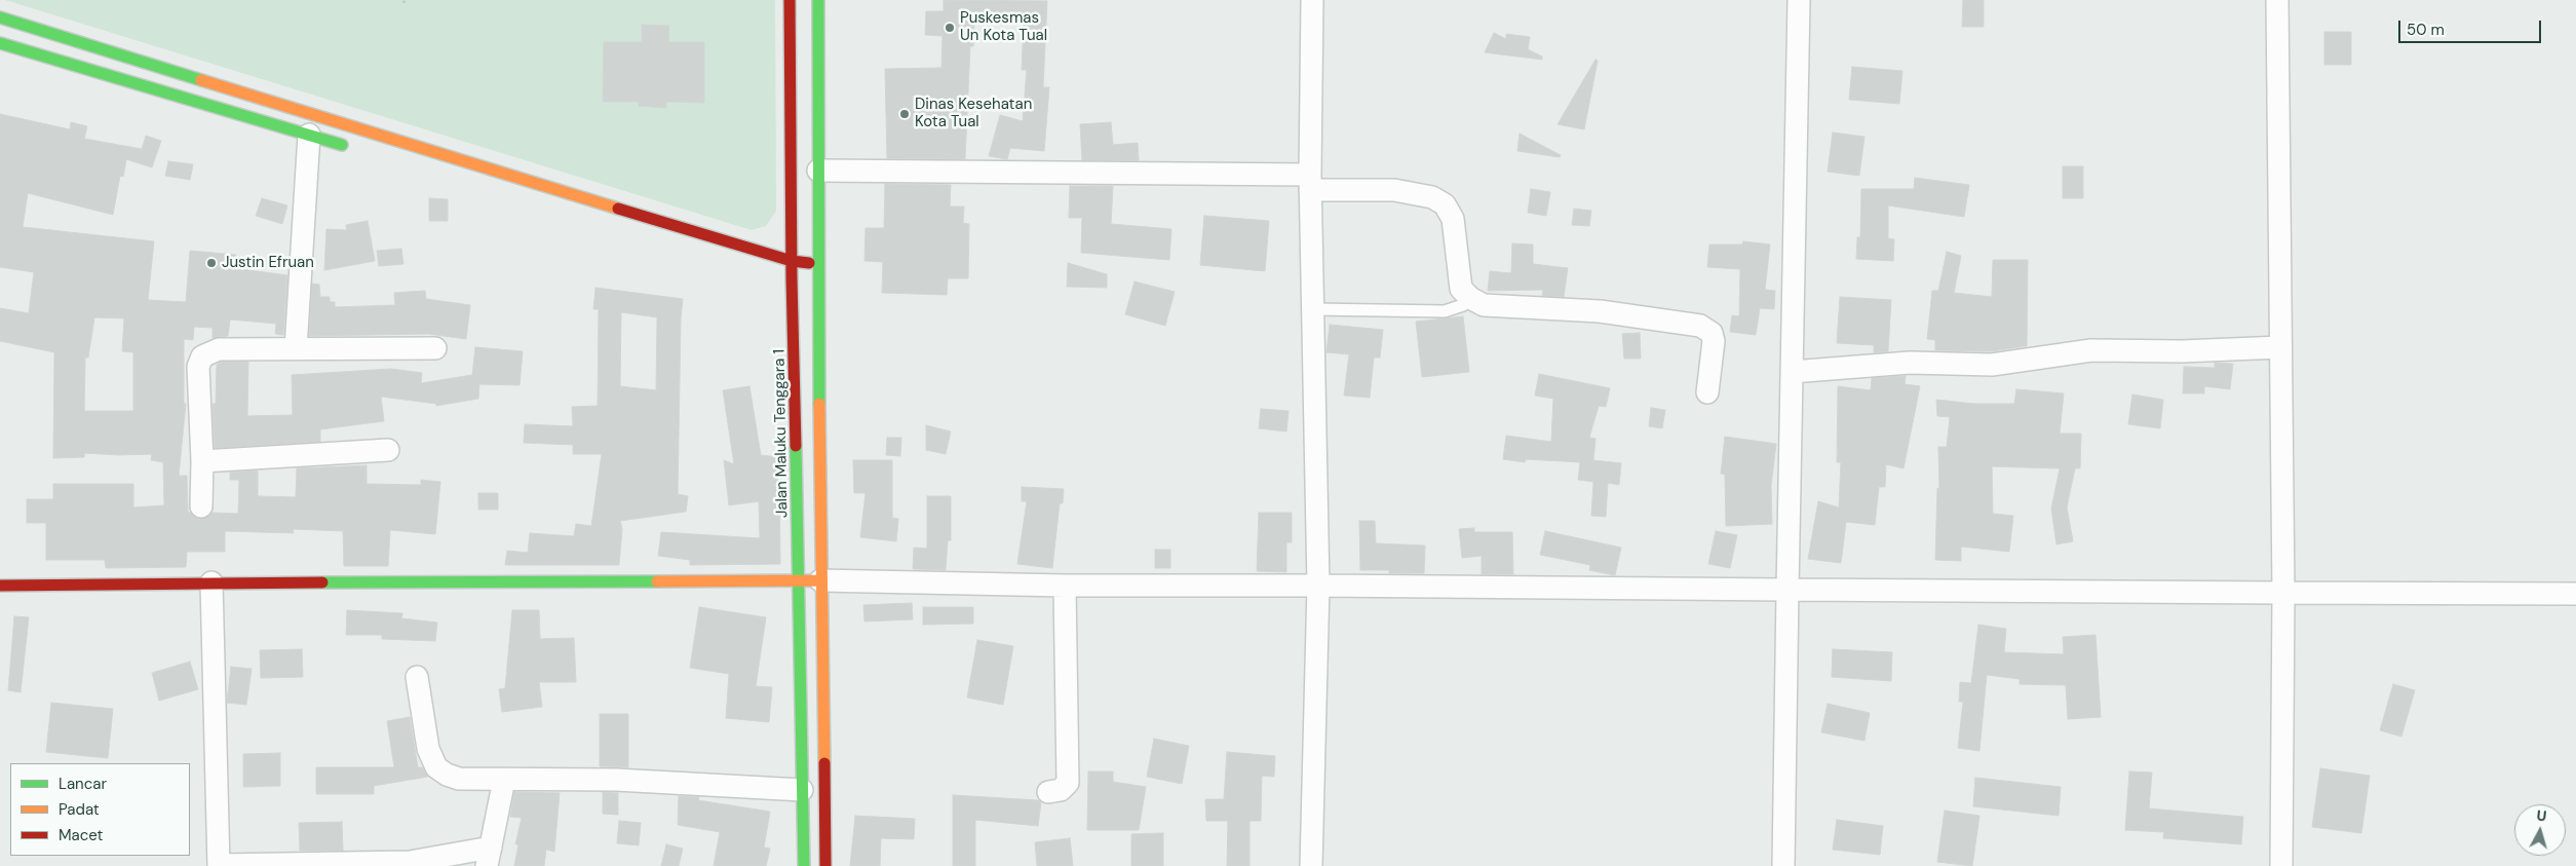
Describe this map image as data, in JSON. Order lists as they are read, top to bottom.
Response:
{
  "streets": {
    "street": ["Jalan Maluku Tenggara 1"]
  },
  "places": ["Puskesmas Un Kota Tual", "Dinas Kesehatan Kota Tual", "Justin Efruan"],
  "legend": ["Lancar", "Padat", "Macet"],
  "scale_bar": "50 m",
  "north": "top"
}
